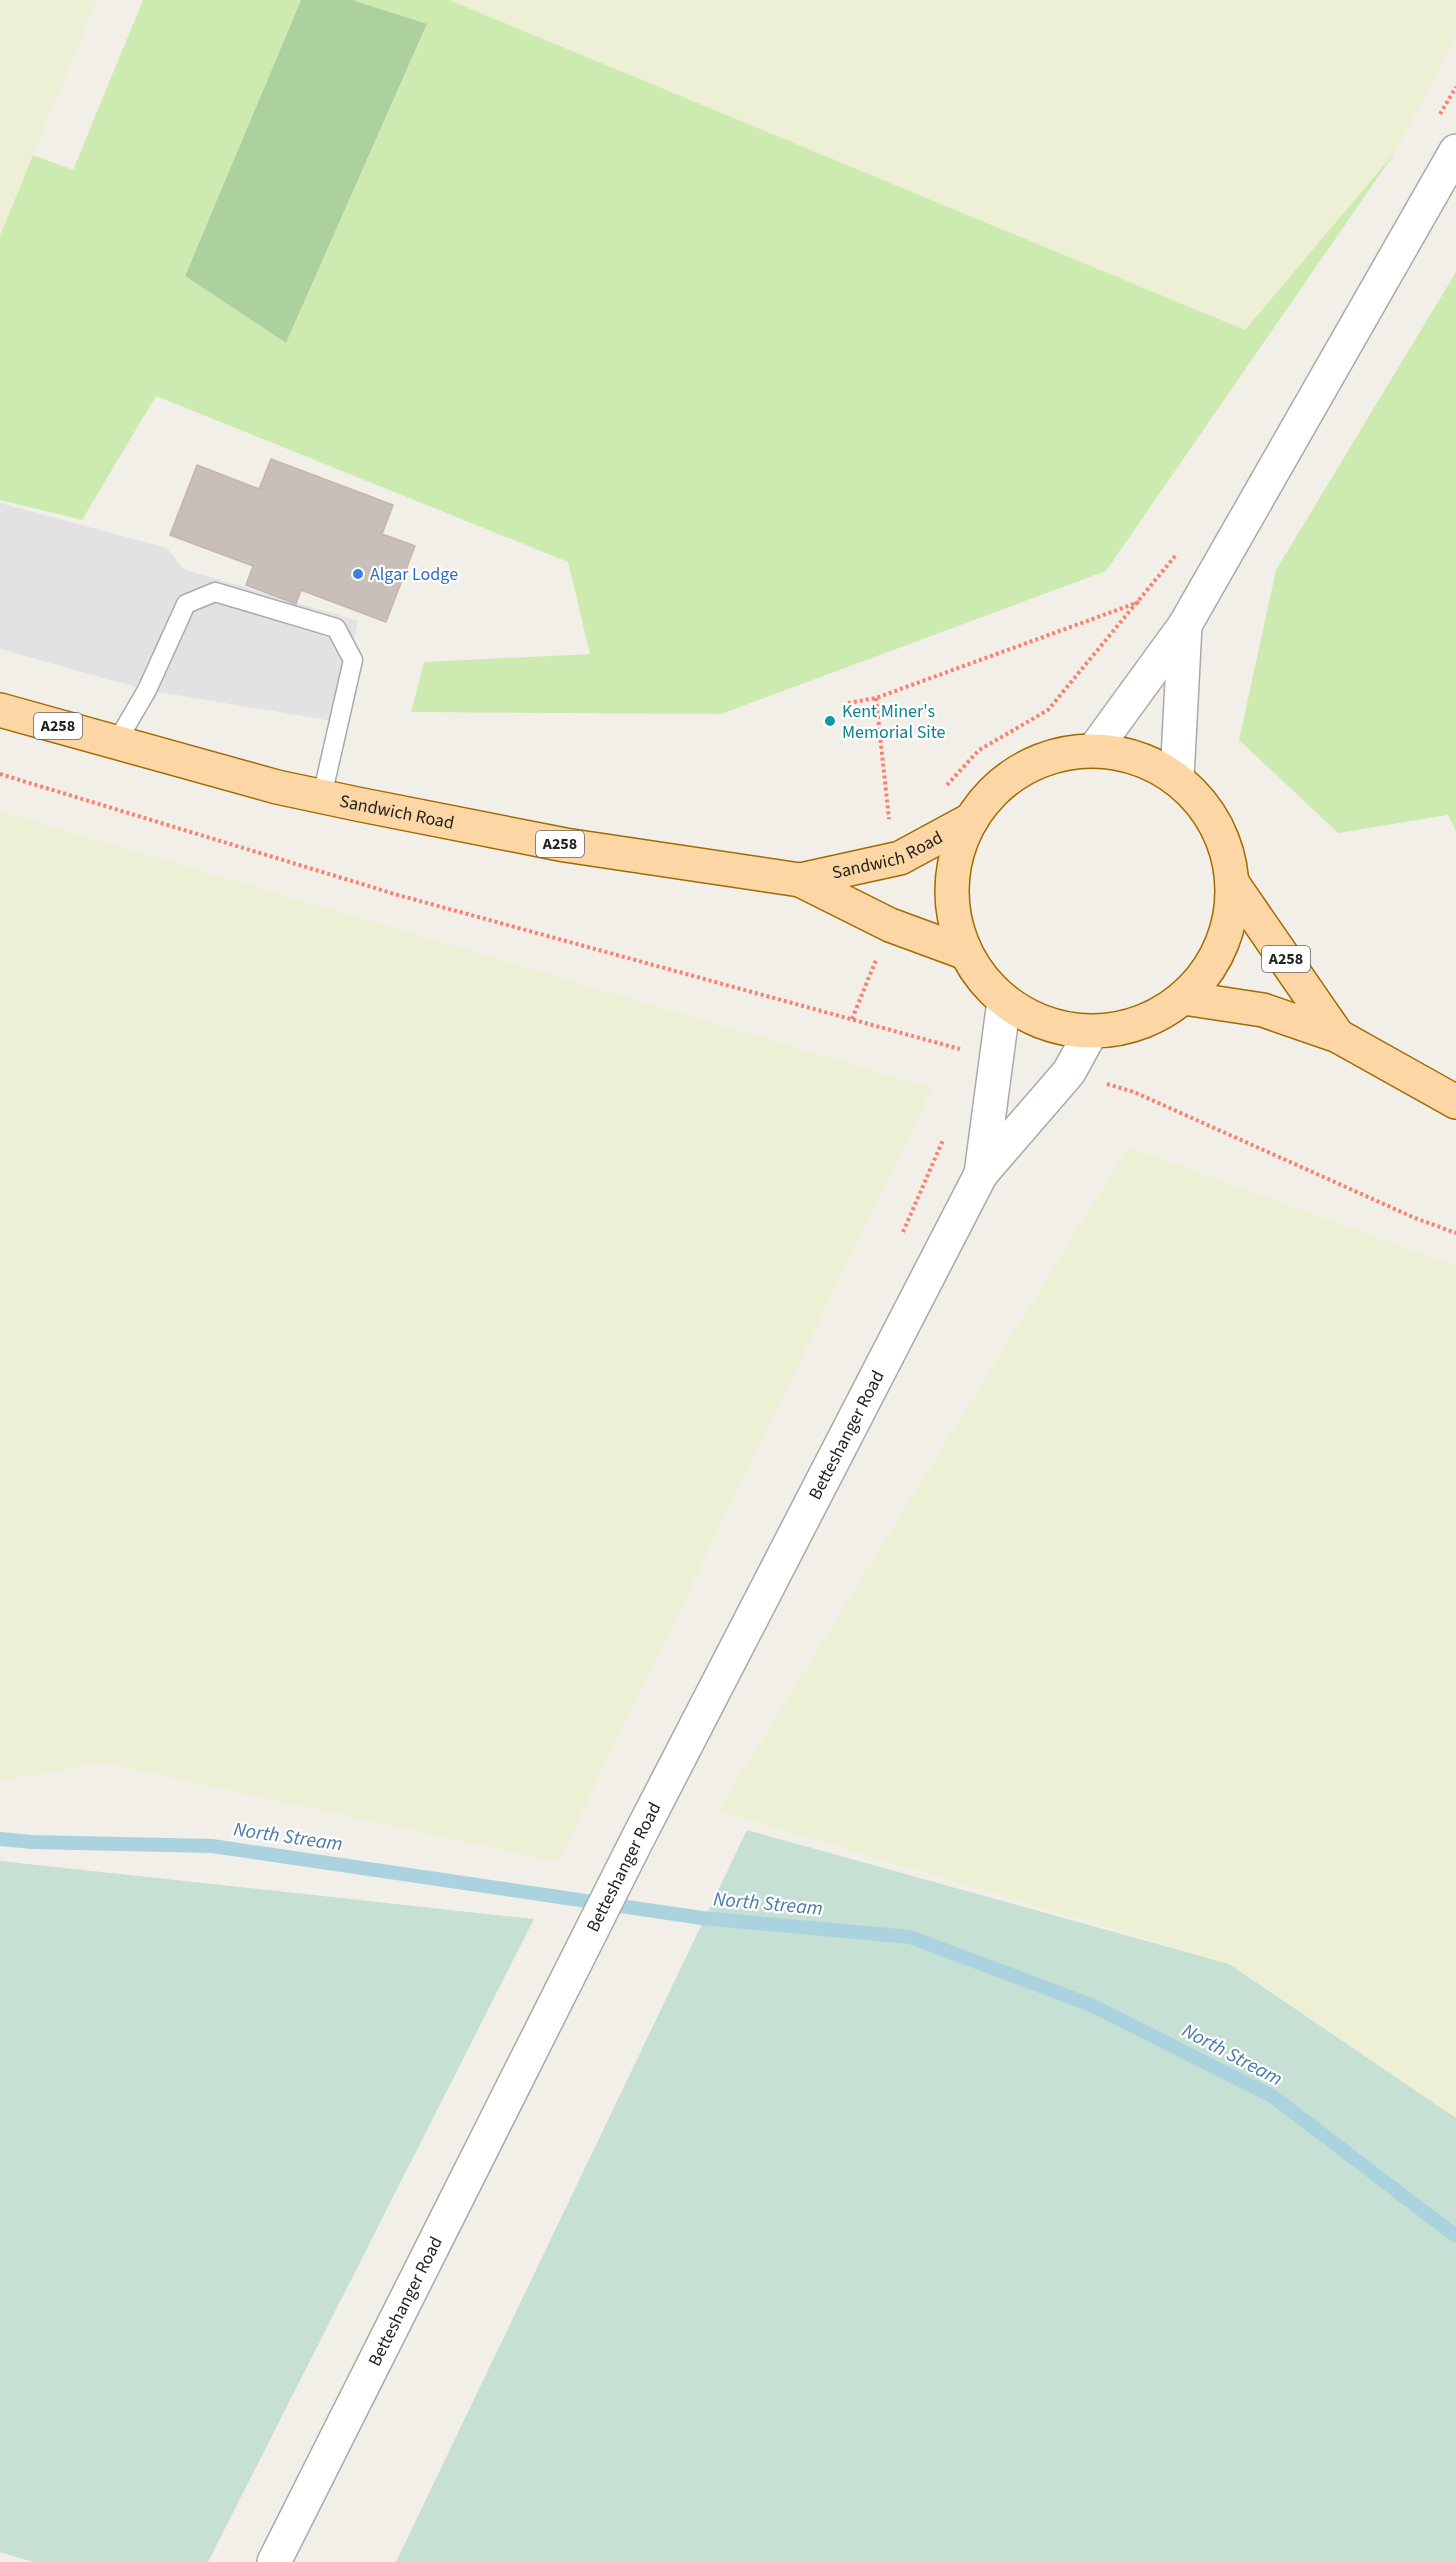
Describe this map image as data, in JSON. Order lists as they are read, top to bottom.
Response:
{
  "streets": {
    "main road": ["A258", "Sandwich Road"],
    "street": ["Betteshanger Road"]
  },
  "water": ["North Stream"],
  "places": ["Algar Lodge", "Kent Miner's Memorial Site"]
}
